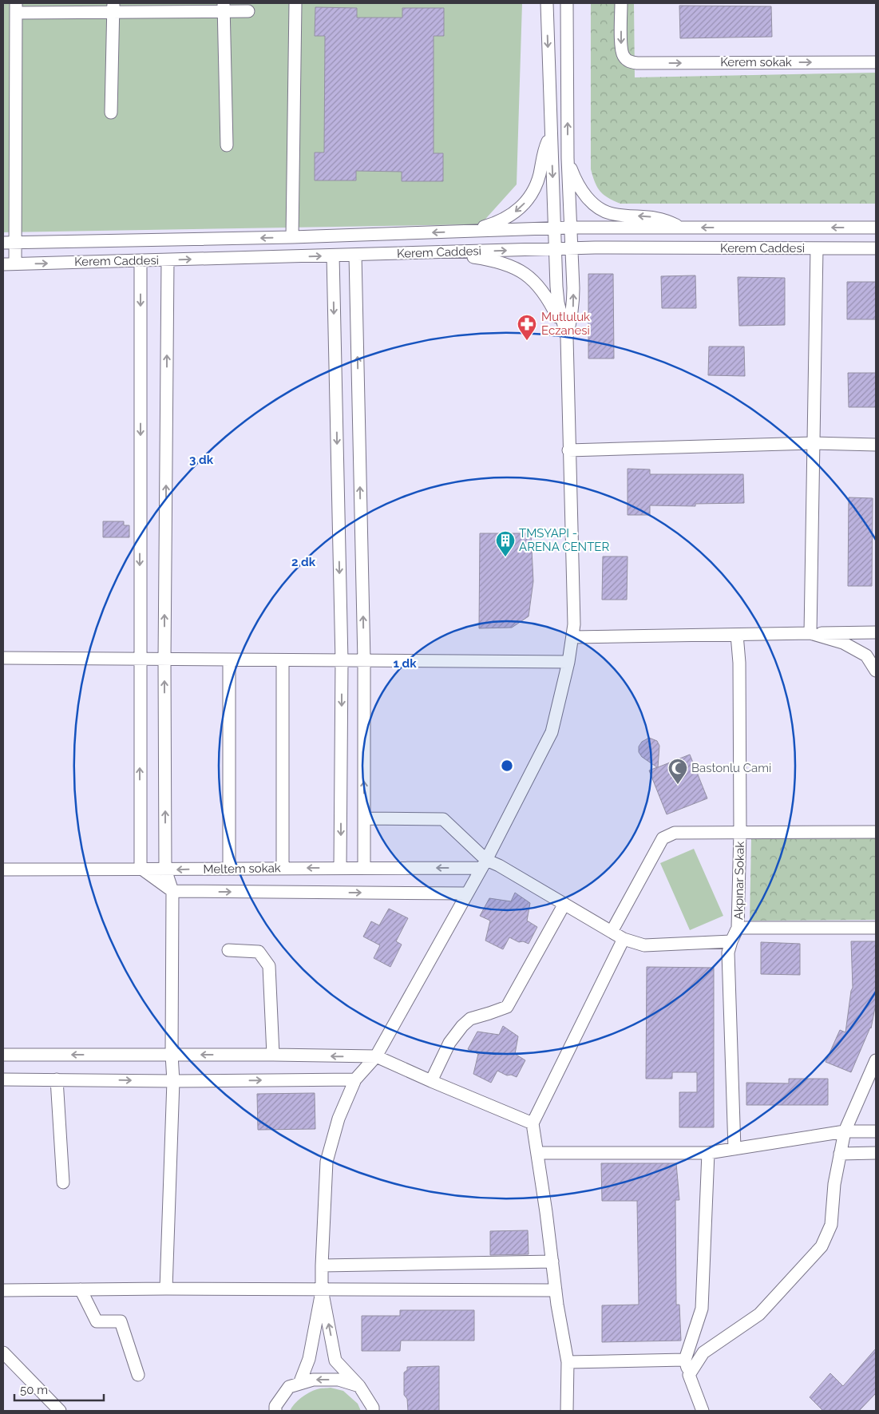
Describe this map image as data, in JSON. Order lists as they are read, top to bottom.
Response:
{
  "streets": {
    "street": [
      "Kerem sokak",
      "Kerem Caddesi",
      "Meltem sokak",
      "Akpınar Sokak"
    ]
  },
  "one_way": ["Kerem sokak"],
  "places": {
    "pharmacy": ["Mutluluk Eczanesi"],
    "building": ["TMSYAPI - ARENA CENTER"],
    "mosque": ["Bastonlu Cami"]
  },
  "scale_bar": "50 m",
  "rings": ["3 dk", "2 dk", "1 dk"]
}
